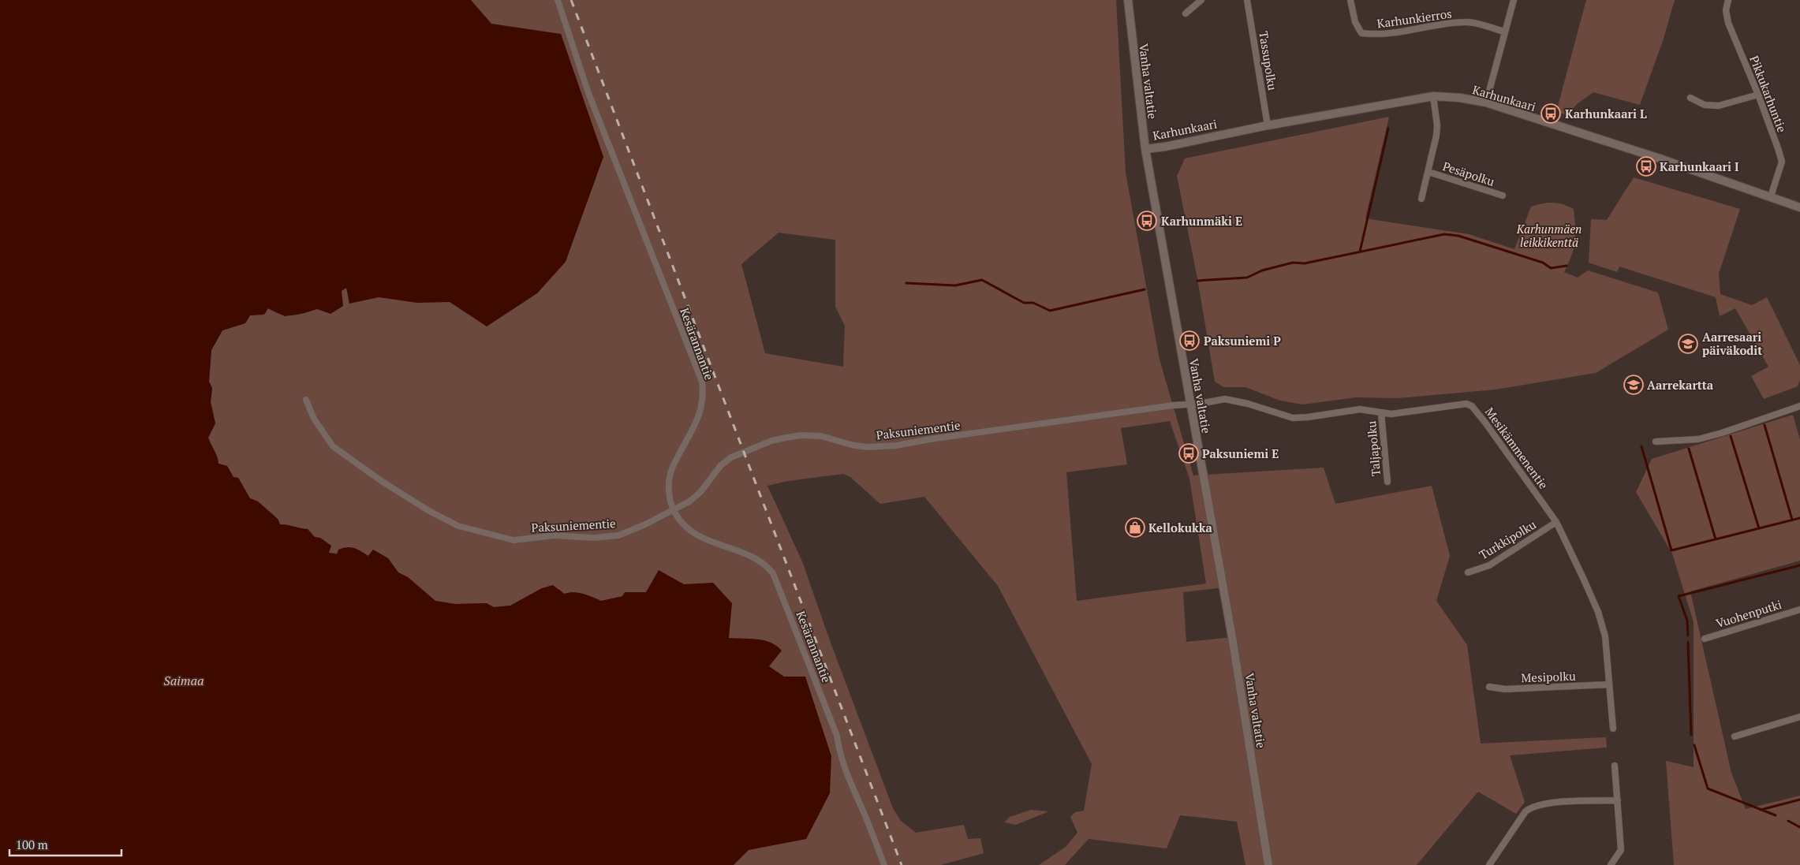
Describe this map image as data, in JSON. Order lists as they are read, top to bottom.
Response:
{
  "streets": {
    "main road": ["Vanha valtatie", "Karhunkaari"],
    "street": [
      "Karhunkierros",
      "Tassupolku",
      "Pikkukarhuntie",
      "Pesäpolku",
      "Kesärannantie",
      "Paksuniementie",
      "Mesikämmenentie",
      "Taljapolku",
      "Turkkipolku",
      "Vuohenputki",
      "Mesipolku"
    ]
  },
  "crossings": [
    ["Tassupolku", "Karhunkaari"],
    ["Vanha valtatie", "Karhunkaari"],
    ["Vanha valtatie", "Paksuniementie"],
    ["Vanha valtatie", "Mesikämmenentie"],
    ["Pikkukarhuntie", "Karhunkaari"],
    ["Kesärannantie", "Paksuniementie"],
    ["Paksuniementie", "Mesikämmenentie"],
    ["Mesikämmenentie", "Taljapolku"],
    ["Mesikämmenentie", "Turkkipolku"],
    ["Mesikämmenentie", "Mesipolku"]
  ],
  "water": ["Saimaa"],
  "parks": ["Karhunmäen leikkikenttä"],
  "places": {
    "bus stop": [
      "Karhunkaari L",
      "Karhunkaari I",
      "Karhunmäki E",
      "Paksuniemi P",
      "Paksuniemi E"
    ],
    "school or university": ["Aarresaari päiväkodit", "Aarrekartta"],
    "shop": ["Kellokukka"]
  },
  "scale_bar": "100 m"
}
